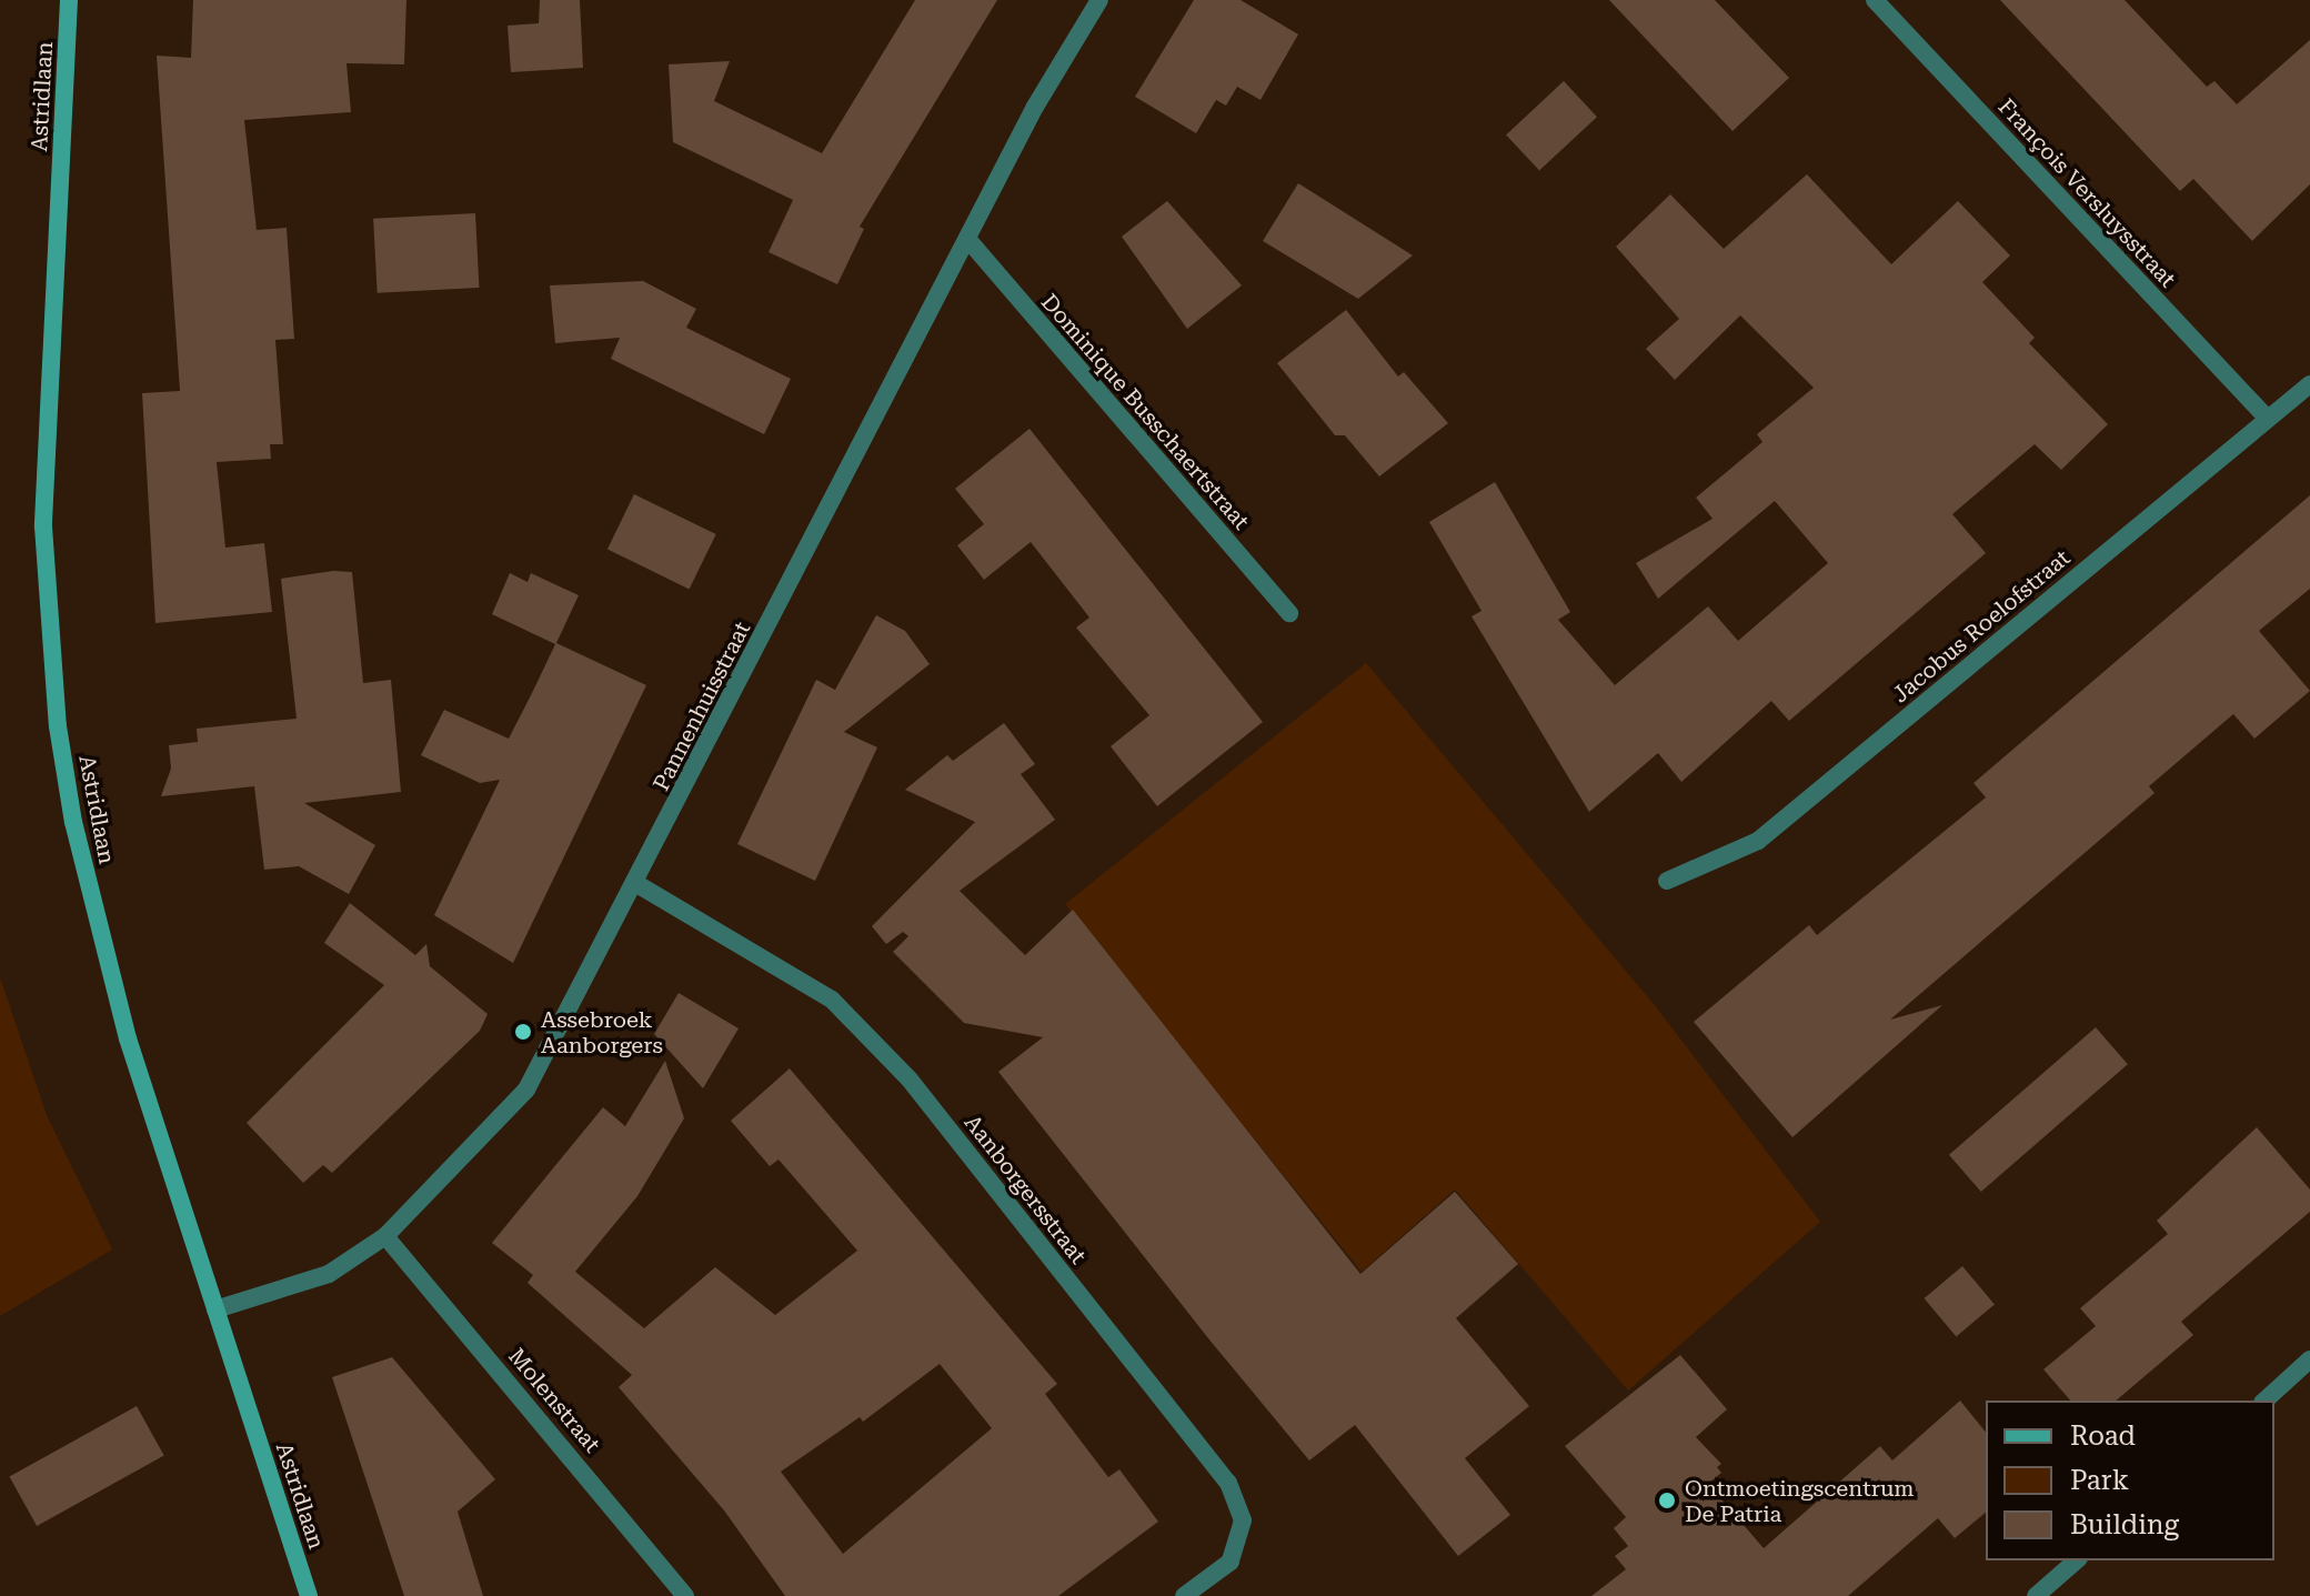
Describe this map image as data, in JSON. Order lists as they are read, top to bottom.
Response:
{
  "streets": {
    "main road": ["Astridlaan"],
    "street": [
      "François Versluysstraat",
      "Dominique Busschaertstraat",
      "Jacobus Roelofstraat",
      "Pannenhuisstraat",
      "Aanborgersstraat",
      "Molenstraat"
    ]
  },
  "crossings": [
    ["Astridlaan", "Pannenhuisstraat"],
    ["François Versluysstraat", "Jacobus Roelofstraat"],
    ["Dominique Busschaertstraat", "Pannenhuisstraat"],
    ["Pannenhuisstraat", "Aanborgersstraat"],
    ["Pannenhuisstraat", "Molenstraat"]
  ],
  "places": ["Assebroek Aanborgers", "Ontmoetingscentrum De Patria"],
  "legend": ["Road", "Park", "Building"]
}
